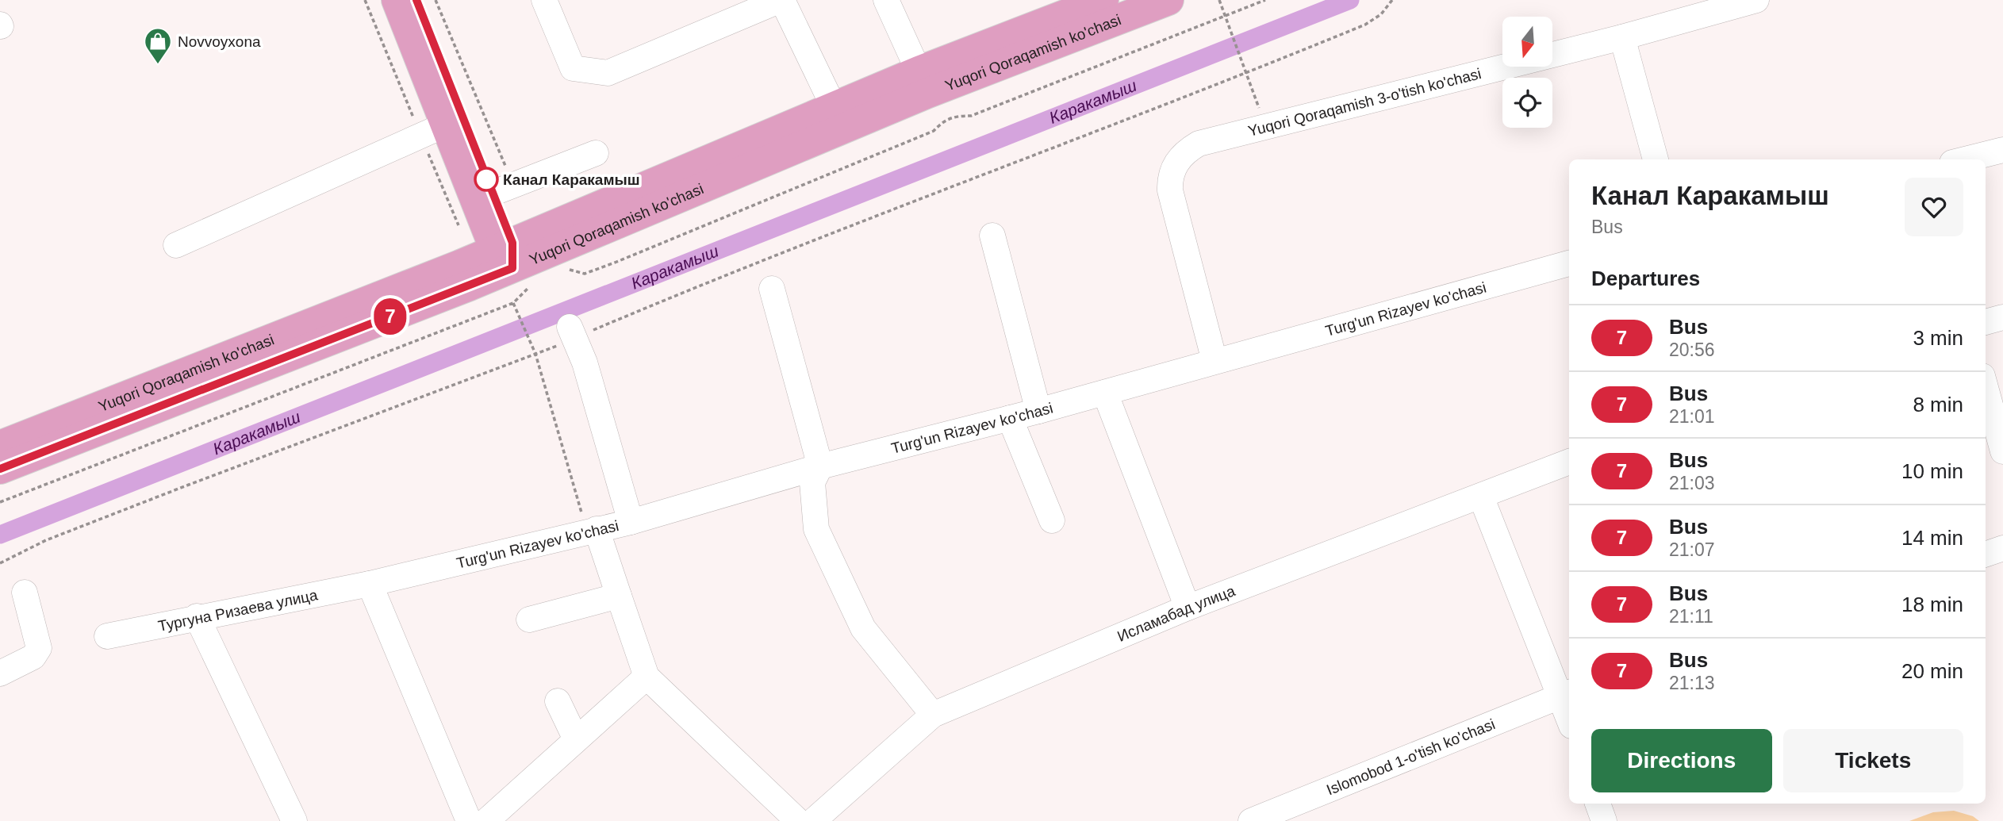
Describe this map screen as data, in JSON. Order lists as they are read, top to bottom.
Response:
{
  "streets": {
    "main road": ["Yuqori Qoraqamish ko'chasi"],
    "street": [
      "Yuqori Qoraqamish 3-o'tish ko'chasi",
      "Turg'un Rizayev ko'chasi",
      "Тургуна Ризаева улица",
      "Исламабад улица",
      "Islomobod 1-o'tish ko'chasi"
    ]
  },
  "crossings": [
    ["Yuqori Qoraqamish 3-o'tish ko'chasi", "Turg'un Rizayev ko'chasi"],
    ["Turg'un Rizayev ko'chasi", "Тургуна Ризаева улица"]
  ],
  "water": ["Каракамыш"],
  "places": {
    "shop": ["Novvoyxona"],
    "other": ["Канал Каракамыш"]
  },
  "lines": ["bus line 7"],
  "north": "bottom",
  "page": {
    "on_map": "7",
    "heading": [
      ["Канал Каракамыш", "Bus"],
      "Departures"
    ],
    "list": [
      {
        "mark": "7",
        "name": "Bus",
        "note": "20:56",
        "value": "3 min"
      },
      {
        "mark": "7",
        "name": "Bus",
        "note": "21:01",
        "value": "8 min"
      },
      {
        "mark": "7",
        "name": "Bus",
        "note": "21:03",
        "value": "10 min"
      },
      {
        "mark": "7",
        "name": "Bus",
        "note": "21:07",
        "value": "14 min"
      },
      {
        "mark": "7",
        "name": "Bus",
        "note": "21:11",
        "value": "18 min"
      },
      {
        "mark": "7",
        "name": "Bus",
        "note": "21:13",
        "value": "20 min"
      }
    ],
    "buttons": ["Directions", "Tickets"]
  }
}
